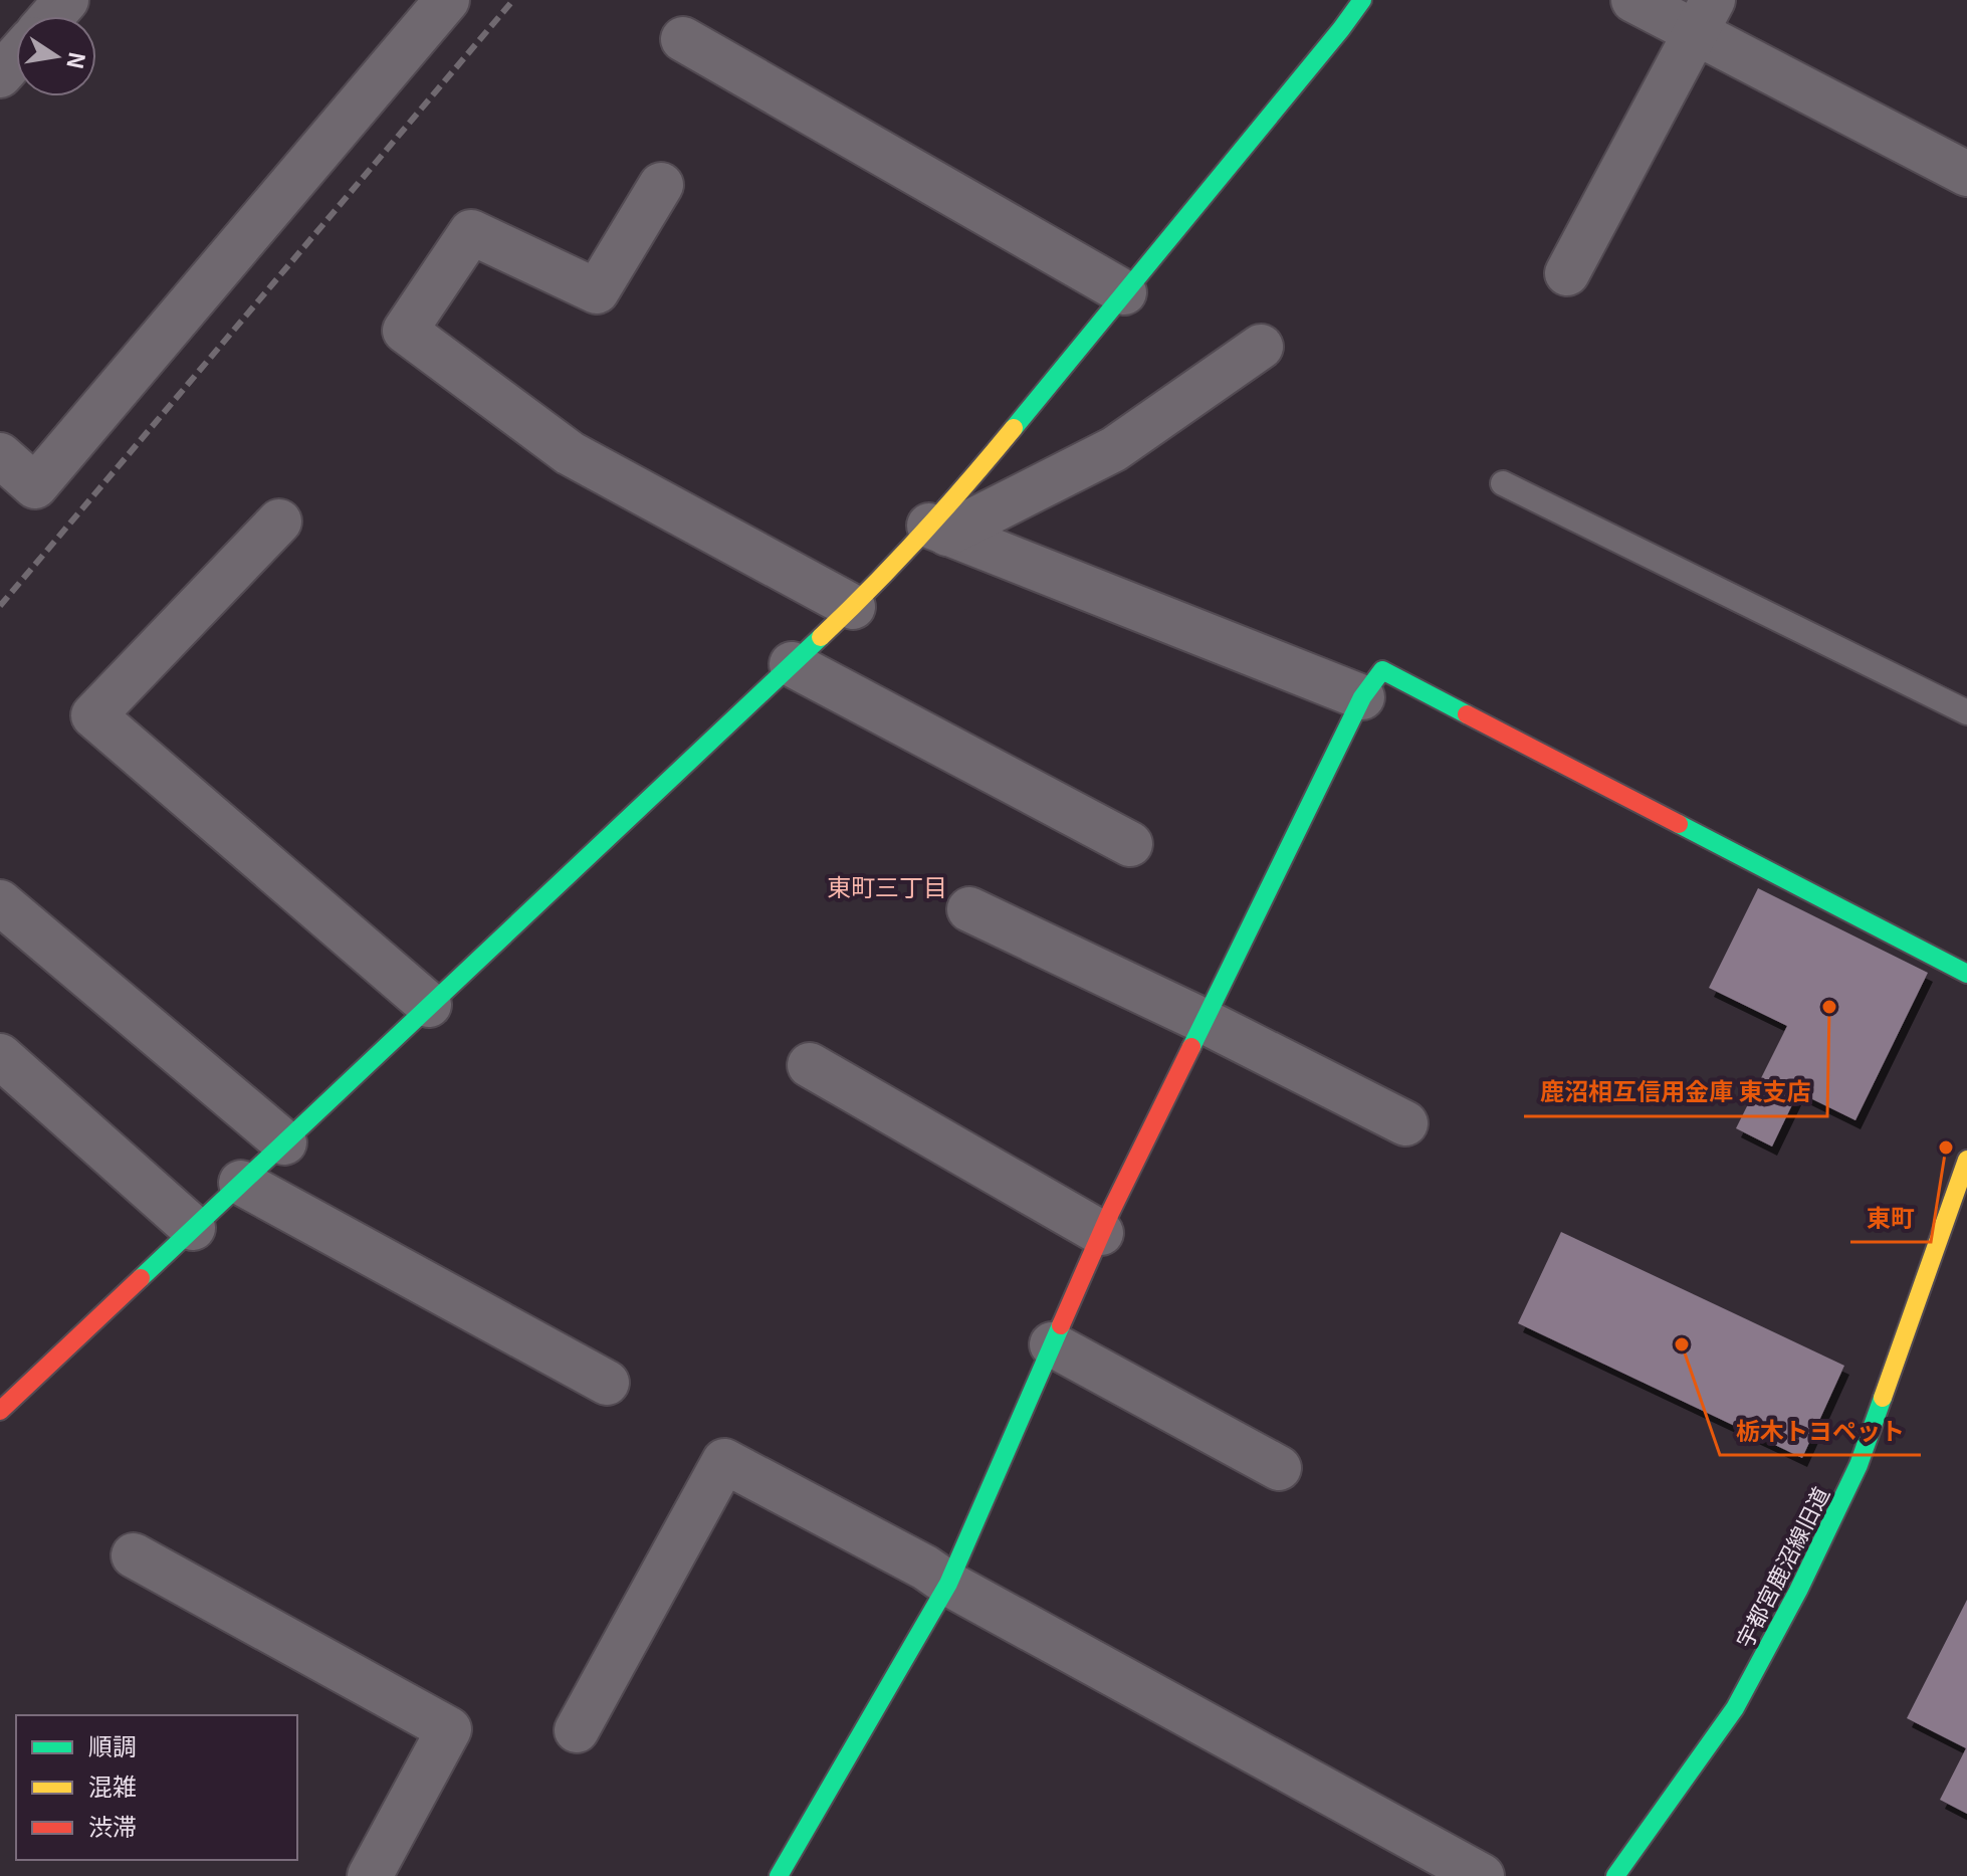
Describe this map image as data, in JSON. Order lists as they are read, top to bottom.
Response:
{
  "streets": {
    "street": ["宇都宮鹿沼線旧道"]
  },
  "districts": ["東町三丁目"],
  "places": ["鹿沼相互信用金庫 東支店", "東町", "栃木トヨペット"],
  "legend": ["順調", "混雑", "渋滞"],
  "north": "right"
}
